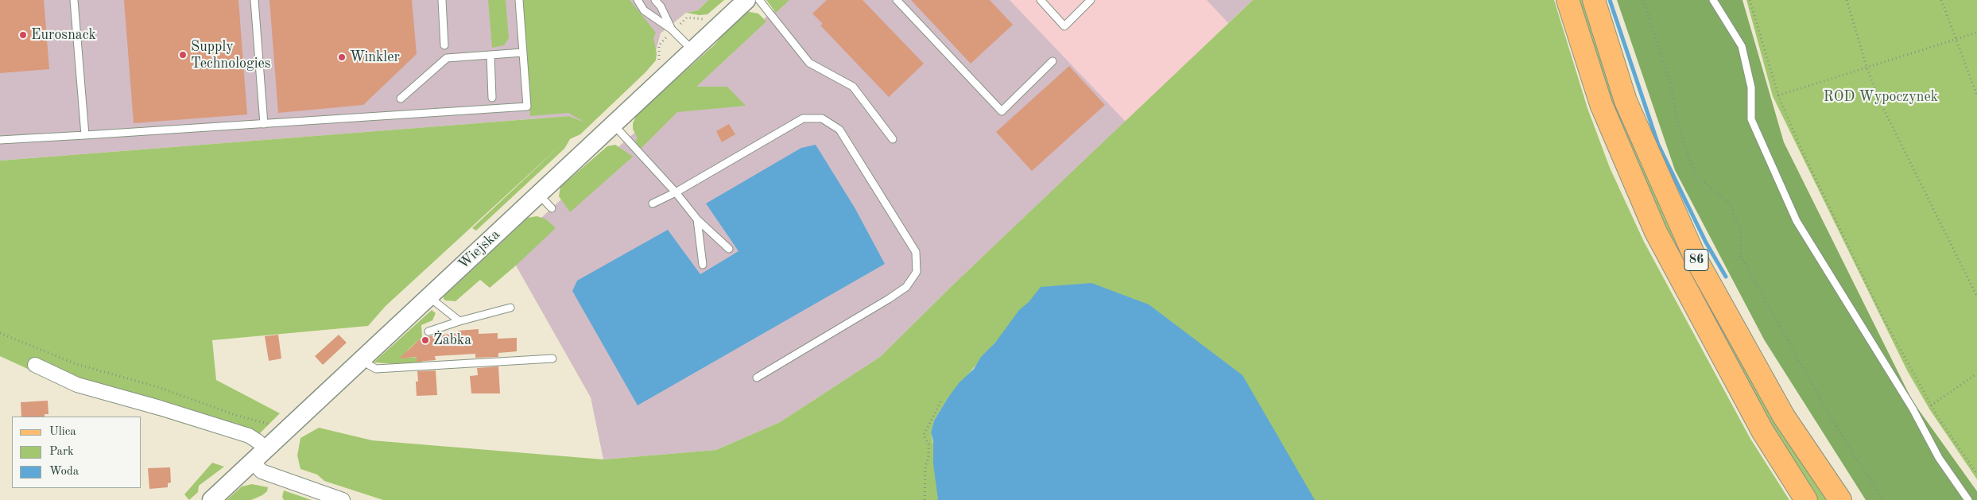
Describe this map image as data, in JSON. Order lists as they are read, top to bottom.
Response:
{
  "streets": {
    "main road": ["86"],
    "street": ["Wiejska"]
  },
  "parks": ["ROD Wypoczynek"],
  "places": [
    "Eurosnack",
    "Supply Technologies",
    "Winkler",
    "Żabka"
  ],
  "legend": ["Ulica", "Park", "Woda"]
}
